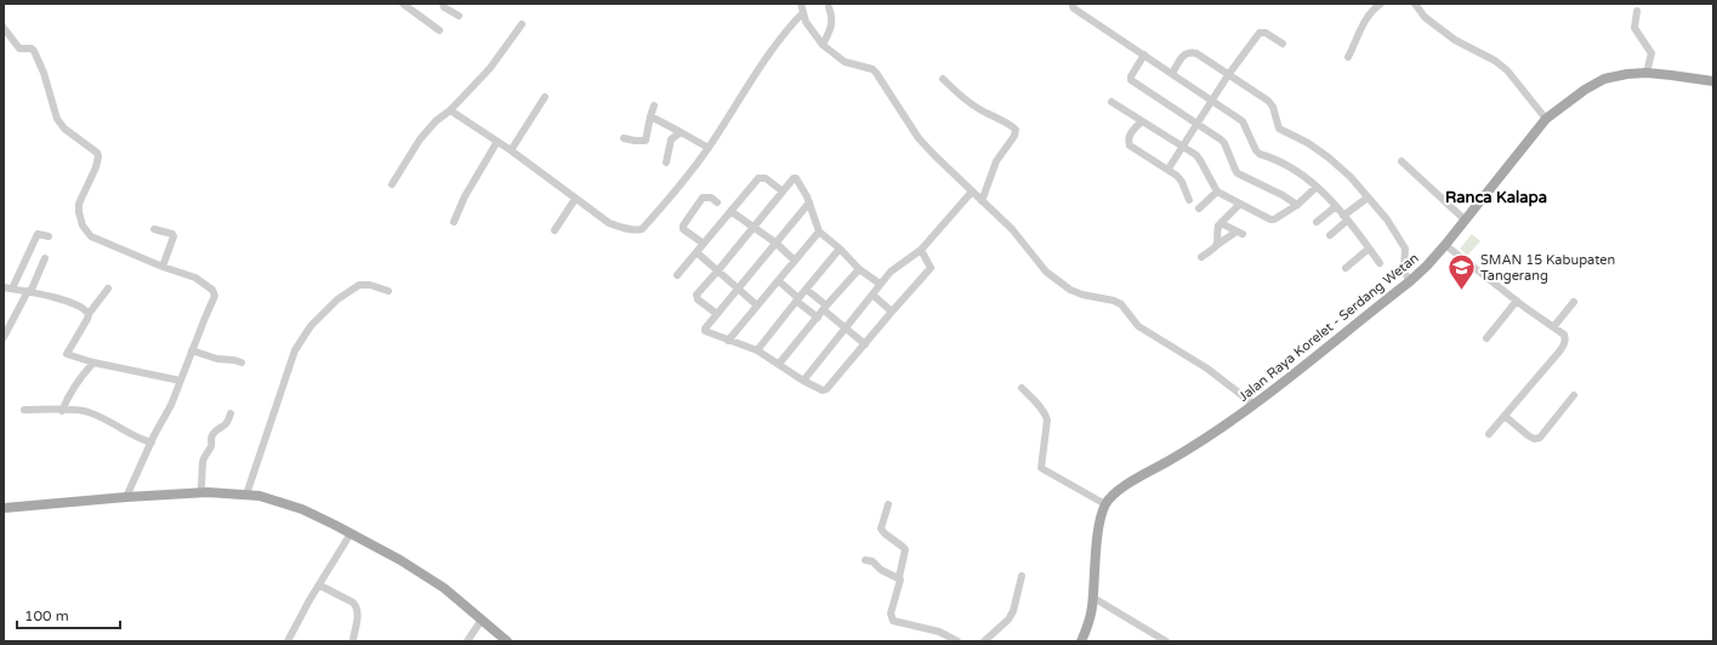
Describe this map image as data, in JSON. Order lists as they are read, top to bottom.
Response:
{
  "streets": {
    "main road": ["Jalan Raya Korelet - Serdang Wetan"]
  },
  "districts": ["Ranca Kalapa"],
  "places": {
    "school or university": ["SMAN 15 Kabupaten Tangerang"]
  },
  "scale_bar": "100 m"
}
